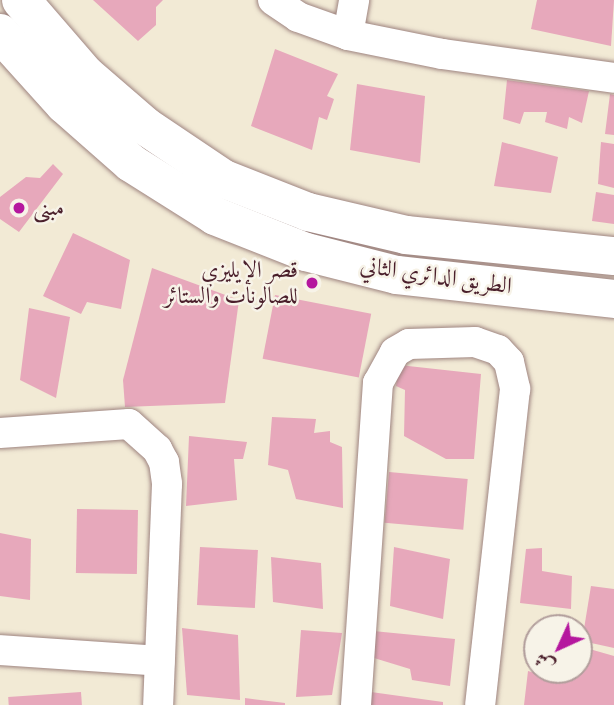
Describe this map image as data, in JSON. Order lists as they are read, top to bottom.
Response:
{
  "streets": {
    "main road": ["الطريق الدائري الثاني"]
  },
  "places": ["مبنى", "قصر الإيليزي للصالونات والستائر"],
  "north": "bottom left"
}
